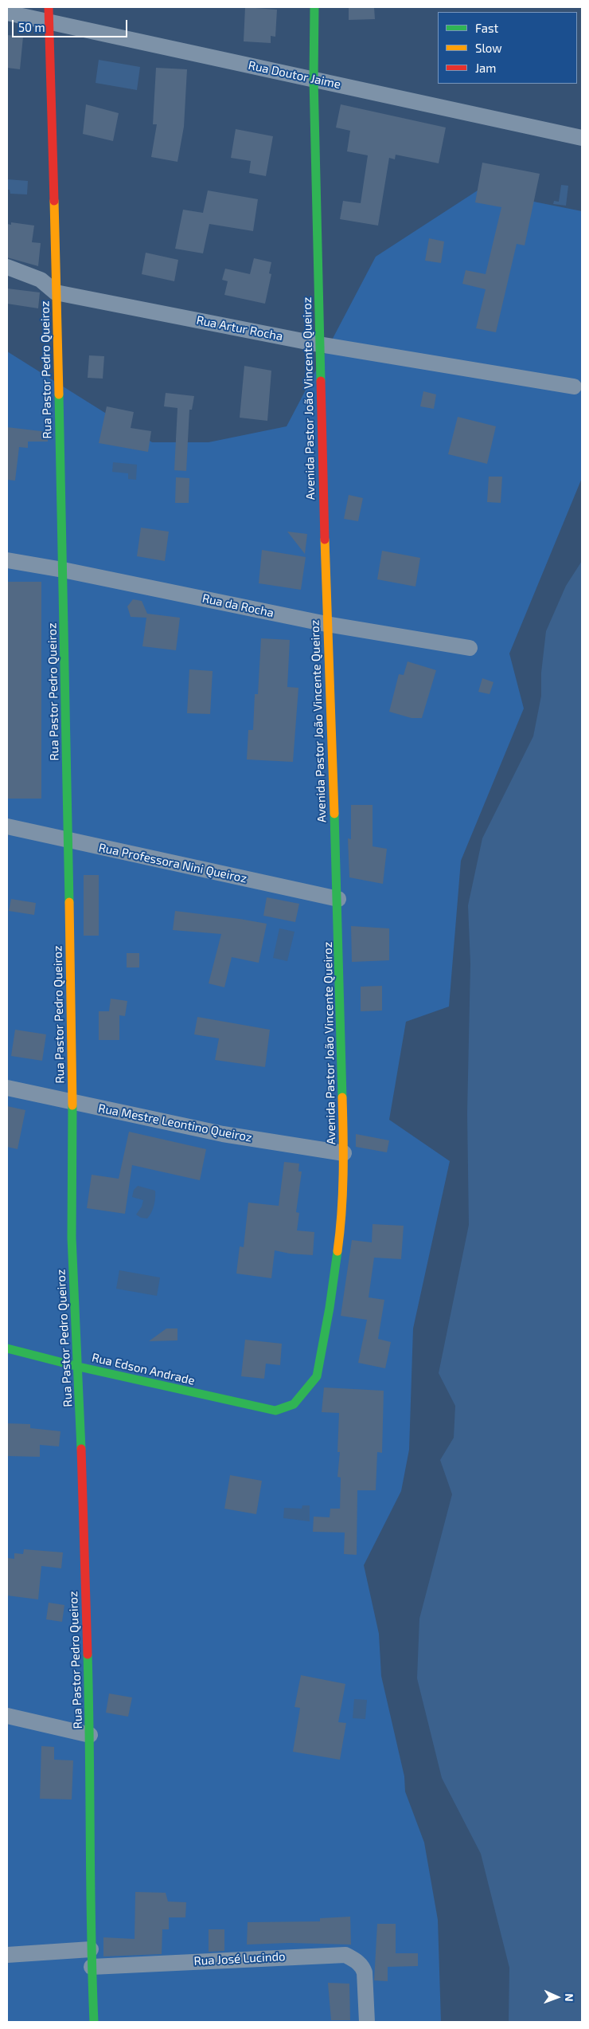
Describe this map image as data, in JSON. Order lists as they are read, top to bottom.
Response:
{
  "streets": {
    "street": [
      "Rua Doutor Jaime",
      "Rua Artur Rocha",
      "Rua Pastor Pedro Queiroz",
      "Avenida Pastor João Vincente Queiroz",
      "Rua da Rocha",
      "Rua Professora Nini Queiroz",
      "Rua Mestre Leontino Queiroz",
      "Rua Edson Andrade",
      "Rua José Lucindo"
    ]
  },
  "crossings": [
    ["Rua Doutor Jaime", "Rua Pastor Pedro Queiroz"],
    ["Rua Doutor Jaime", "Avenida Pastor João Vincente Queiroz"],
    ["Rua Artur Rocha", "Rua Pastor Pedro Queiroz"],
    ["Rua Artur Rocha", "Avenida Pastor João Vincente Queiroz"],
    ["Rua Pastor Pedro Queiroz", "Rua da Rocha"],
    ["Rua Pastor Pedro Queiroz", "Rua Professora Nini Queiroz"],
    ["Rua Pastor Pedro Queiroz", "Rua Mestre Leontino Queiroz"],
    ["Rua Pastor Pedro Queiroz", "Rua Edson Andrade"],
    ["Rua Pastor Pedro Queiroz", "Rua José Lucindo"],
    ["Avenida Pastor João Vincente Queiroz", "Rua da Rocha"],
    ["Avenida Pastor João Vincente Queiroz", "Rua Professora Nini Queiroz"],
    ["Avenida Pastor João Vincente Queiroz", "Rua Mestre Leontino Queiroz"],
    ["Avenida Pastor João Vincente Queiroz", "Rua Edson Andrade"]
  ],
  "legend": ["Fast", "Slow", "Jam"],
  "scale_bar": "50 m",
  "north": "right"
}
